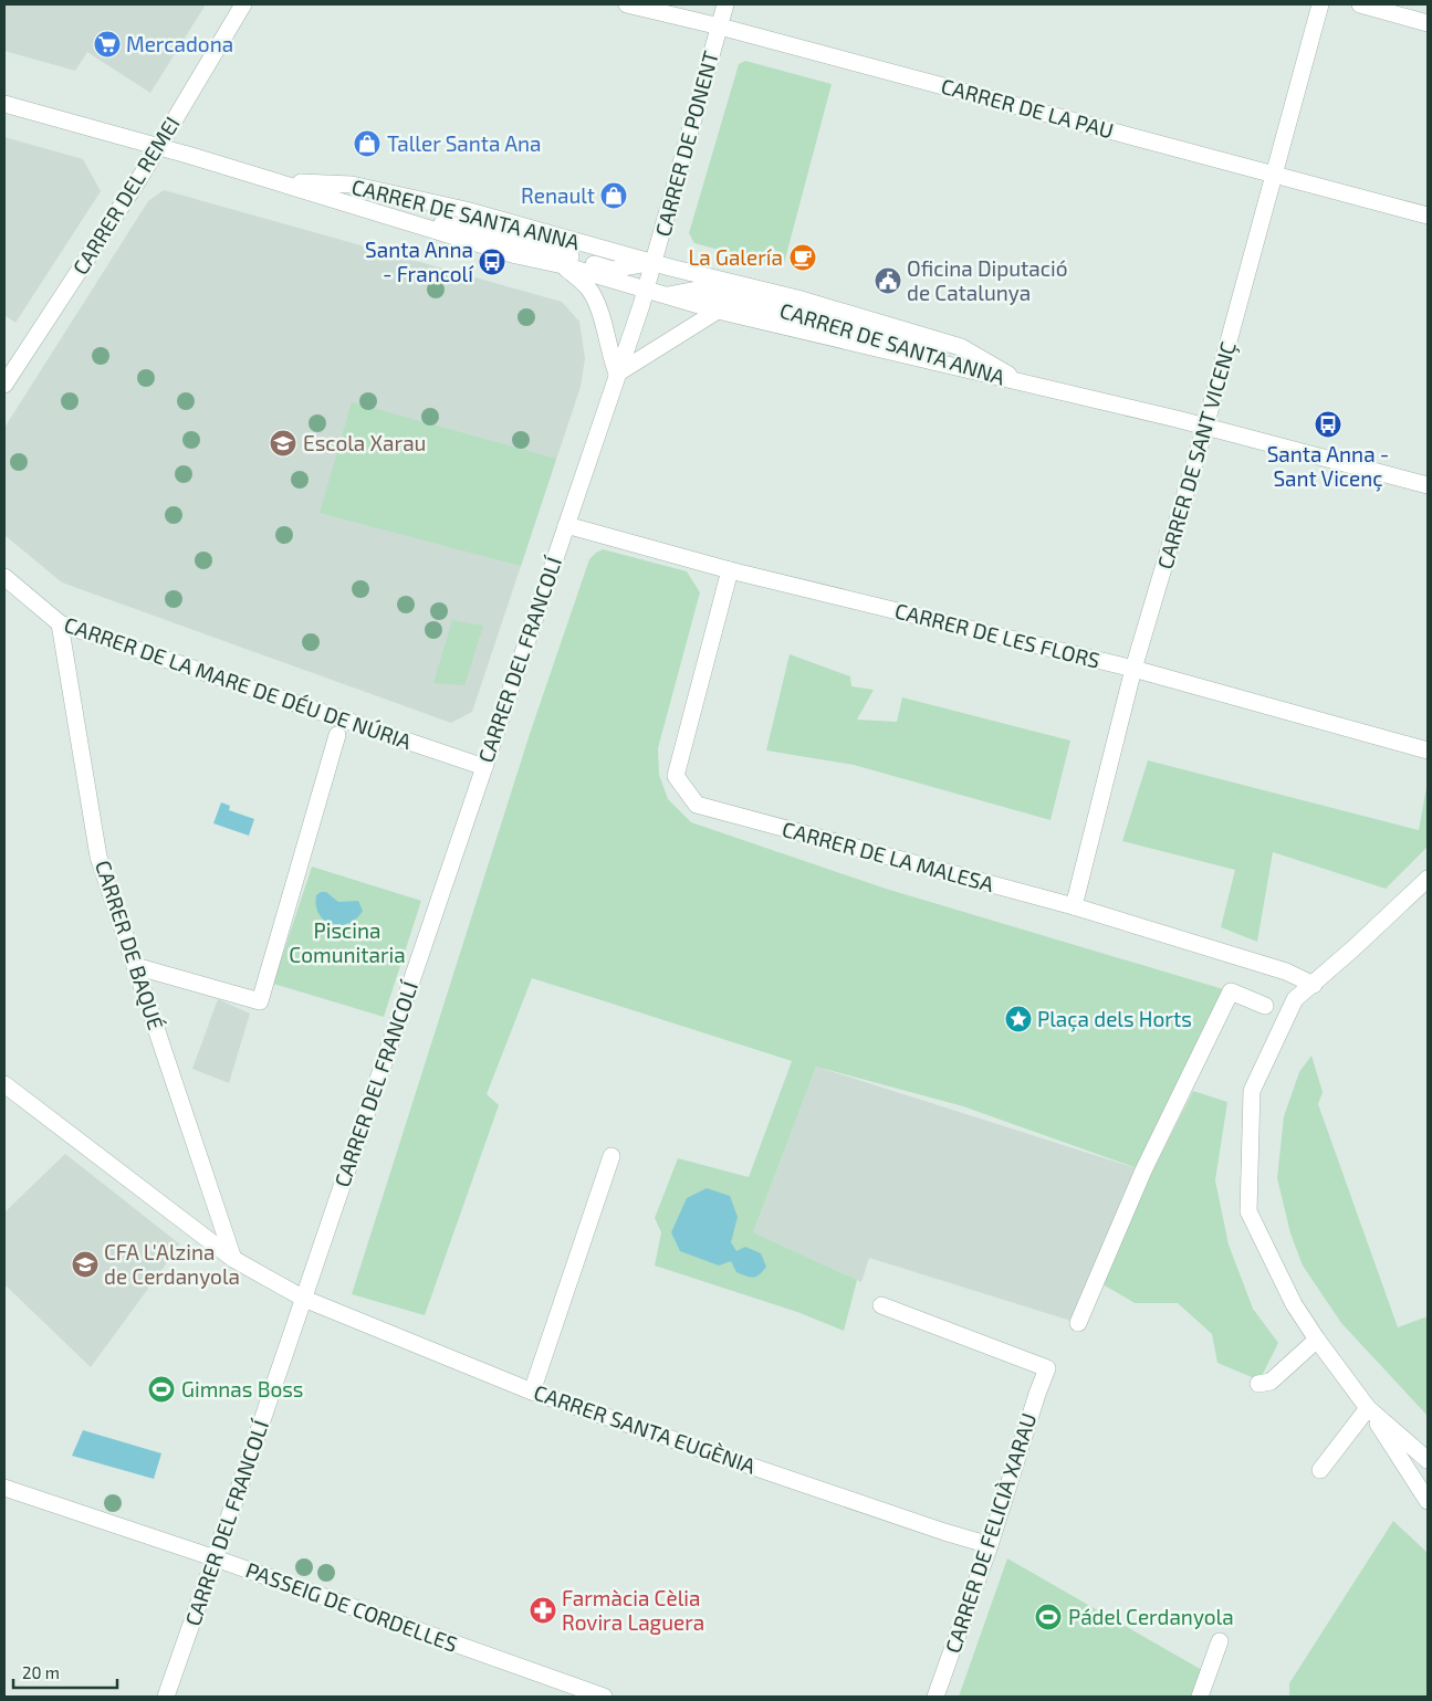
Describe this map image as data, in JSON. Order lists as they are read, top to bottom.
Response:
{
  "streets": {
    "street": [
      "CARRER DE LA PAU",
      "CARRER DE PONENT",
      "CARRER DEL REMEI",
      "CARRER DE SANTA ANNA",
      "CARRER DE SANT VICENÇ",
      "CARRER DE LES FLORS",
      "CARRER DEL FRANCOLÍ",
      "CARRER DE LA MARE DE DÉU DE NÚRIA",
      "CARRER DE LA MALESA",
      "CARRER DE BAQUÉ",
      "CARRER SANTA EUGÈNIA",
      "CARRER DE FELICIÀ XARAU",
      "PASSEIG DE CORDELLES"
    ]
  },
  "crossings": [
    ["CARRER DE LA PAU", "CARRER DE PONENT"],
    ["CARRER DE LA PAU", "CARRER DE SANT VICENÇ"],
    ["CARRER DE PONENT", "CARRER DE SANTA ANNA"],
    ["CARRER DE PONENT", "CARRER DEL FRANCOLÍ"],
    ["CARRER DEL REMEI", "CARRER DE SANTA ANNA"],
    ["CARRER DE SANTA ANNA", "CARRER DE SANT VICENÇ"],
    ["CARRER DE SANTA ANNA", "CARRER DEL FRANCOLÍ"],
    ["CARRER DE SANT VICENÇ", "CARRER DE LES FLORS"],
    ["CARRER DE SANT VICENÇ", "CARRER DE LA MALESA"],
    ["CARRER DE LES FLORS", "CARRER DEL FRANCOLÍ"],
    ["CARRER DE LES FLORS", "CARRER DE LA MALESA"],
    ["CARRER DEL FRANCOLÍ", "CARRER DE LA MARE DE DÉU DE NÚRIA"],
    ["CARRER DEL FRANCOLÍ", "CARRER SANTA EUGÈNIA"],
    ["CARRER DEL FRANCOLÍ", "PASSEIG DE CORDELLES"],
    ["CARRER DE LA MARE DE DÉU DE NÚRIA", "CARRER DE BAQUÉ"],
    ["CARRER DE BAQUÉ", "CARRER SANTA EUGÈNIA"],
    ["CARRER SANTA EUGÈNIA", "CARRER DE FELICIÀ XARAU"]
  ],
  "parks": ["Piscina Comunitaria"],
  "places": {
    "supermarket": ["Mercadona"],
    "shop": ["Taller Santa Ana", "Renault"],
    "cafe": ["La Galería"],
    "bus stop": ["Santa Anna - Francolí", "Santa Anna - Sant Vicenç"],
    "public building": ["Oficina Diputació de Catalunya"],
    "school or university": ["Escola Xarau", "CFA L'Alzina de Cerdanyola"],
    "place": ["Plaça dels Horts"],
    "sports": ["Gimnas Boss", "Pádel Cerdanyola"],
    "pharmacy": ["Farmàcia Cèlia Rovira Laguera"]
  },
  "scale_bar": "20 m"
}
